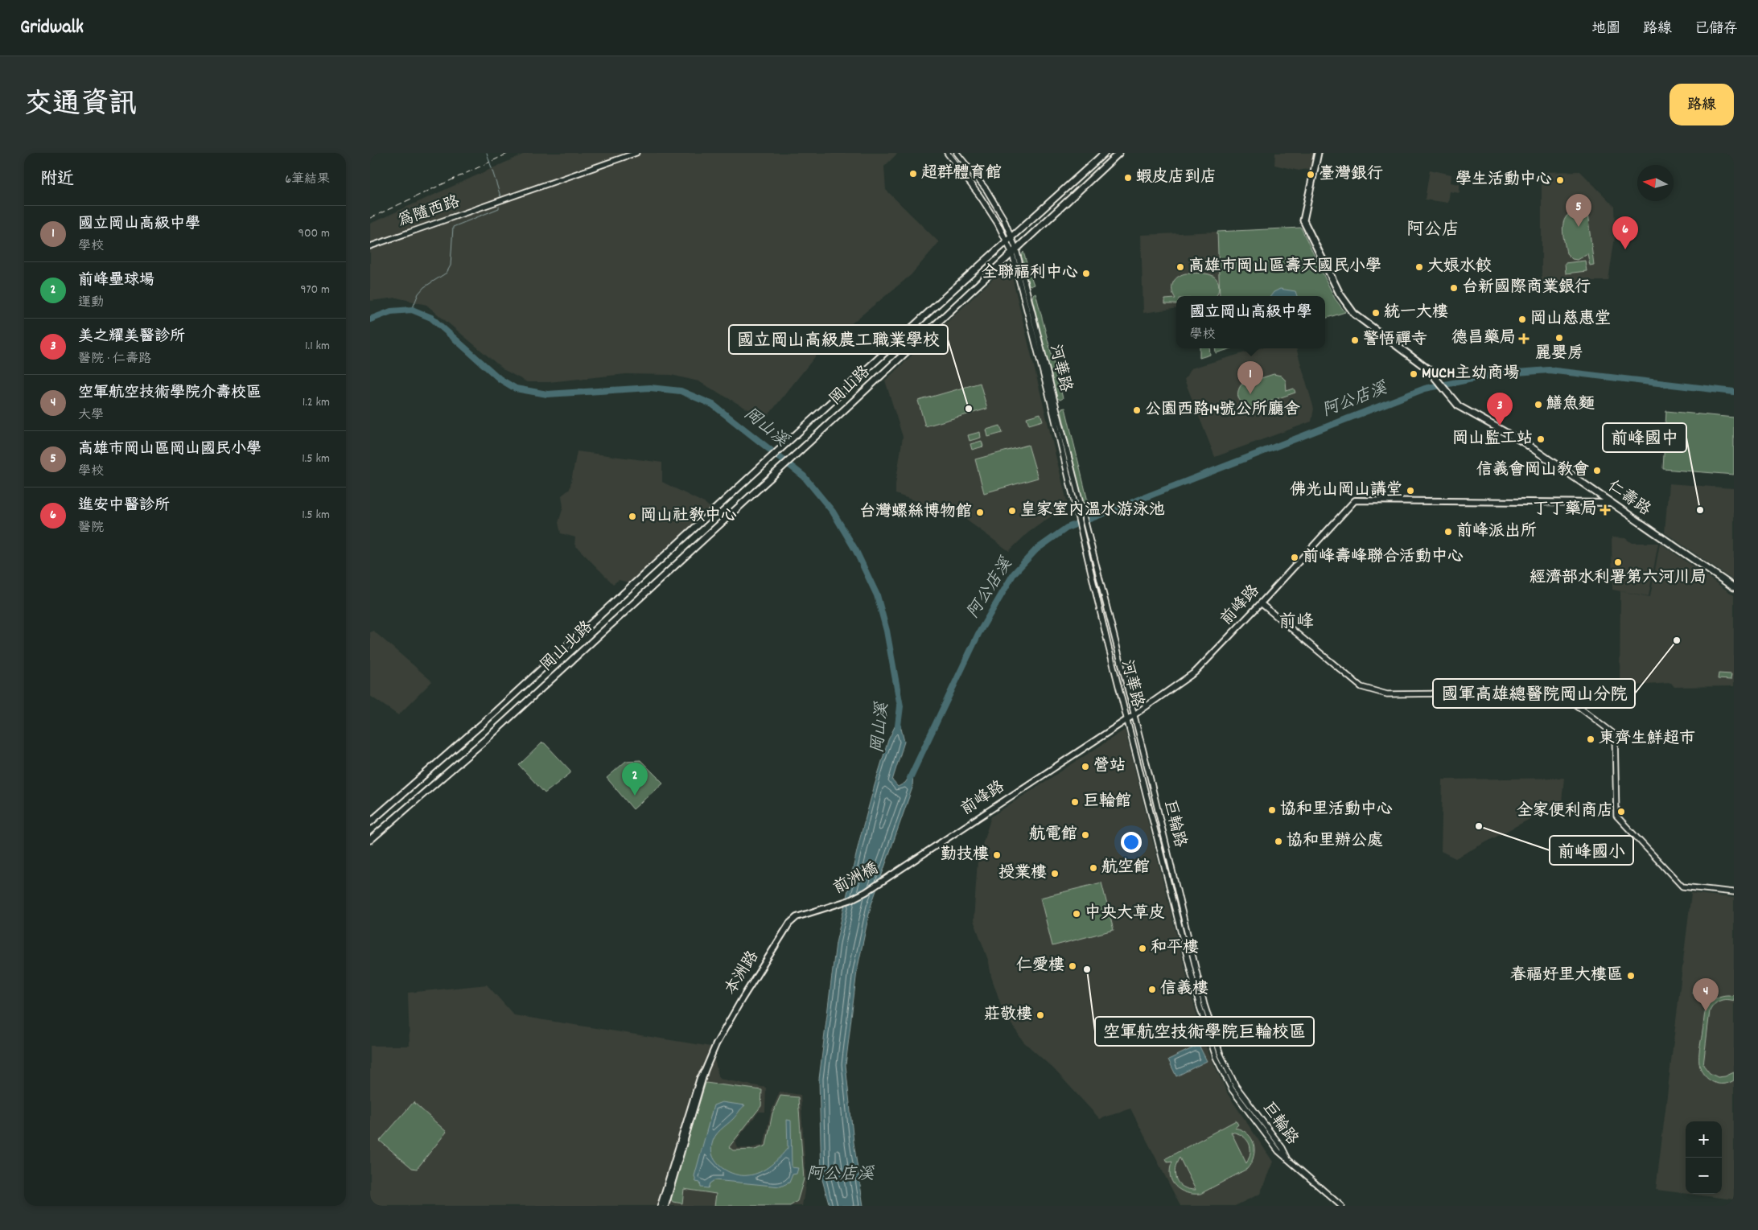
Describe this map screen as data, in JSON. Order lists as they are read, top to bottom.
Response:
{
  "streets": {
    "main road": [
      "岡山路",
      "仁壽路",
      "前峰路",
      "岡山北路",
      "前洲橋",
      "本洲路"
    ],
    "street": ["為隨西路", "河華路", "巨輪路"]
  },
  "crossings": [
    ["河華路", "岡山路"],
    ["河華路", "前峰路"],
    ["河華路", "巨輪路"],
    ["岡山路", "岡山北路"],
    ["仁壽路", "前峰路"],
    ["前峰路", "巨輪路"],
    ["前峰路", "前洲橋"],
    ["前洲橋", "本洲路"]
  ],
  "districts": ["阿公店", "前峰"],
  "water": ["阿公店溪", "岡山溪"],
  "places": {
    "other": [
      "超群體育館",
      "臺灣銀行",
      "蝦皮店到店",
      "學生活動中心",
      "高雄市岡山區壽天國民小學",
      "大娘水餃",
      "全聯福利中心",
      "台新國際商業銀行",
      "統一大樓",
      "岡山慈惠堂",
      "麗嬰房",
      "警悟禪寺",
      "MUCH主幼商場",
      "鱔魚麵",
      "國立岡山高級農工職業學校",
      "公園西路14號公所廳舍",
      "岡山監工站",
      "信義會岡山教會",
      "佛光山岡山講堂",
      "前峰國中",
      "皇家室內溫水游泳池",
      "台灣螺絲博物館",
      "岡山社教中心",
      "前峰派出所",
      "前峰壽峰聯合活動中心",
      "經濟部水利署第六河川局",
      "國軍高雄總醫院岡山分院",
      "東齊生鮮超市",
      "營站",
      "巨輪館",
      "協和里活動中心",
      "全家便利商店",
      "前峰國小",
      "航電館",
      "協和里辦公處",
      "勤技樓",
      "航空館",
      "授業樓",
      "中央大草皮",
      "和平樓",
      "仁愛樓",
      "空軍航空技術學院巨輪校區",
      "春福好里大樓區",
      "信義樓",
      "莊敬樓"
    ],
    "health": ["德昌藥局", "丁丁藥局"]
  },
  "north": "left",
  "page": {
    "header": "Gridwalk",
    "nav": ["地圖", "路線", "已儲存"],
    "title": "交通資訊",
    "buttons": "路線",
    "heading": ["附近", "6筆結果"],
    "pins": [
      "5",
      "6",
      "1",
      "3",
      "2",
      "4"
    ],
    "list": [
      {
        "mark": "1",
        "name": "國立岡山高級中學",
        "note": "學校",
        "value": "900 m"
      },
      {
        "mark": "2",
        "name": "前峰壘球場",
        "note": "運動",
        "value": "970 m"
      },
      {
        "mark": "3",
        "name": "美之耀美醫診所",
        "note": "醫院 · 仁壽路",
        "value": "1.1 km"
      },
      {
        "mark": "4",
        "name": "空軍航空技術學院介壽校區",
        "note": "大學",
        "value": "1.2 km"
      },
      {
        "mark": "5",
        "name": "高雄市岡山區岡山國民小學",
        "note": "學校",
        "value": "1.5 km"
      },
      {
        "mark": "6",
        "name": "進安中醫診所",
        "note": "醫院",
        "value": "1.5 km"
      }
    ],
    "popup": ["國立岡山高級中學", "學校"],
    "map_buttons": ["+", "−"]
  }
}
